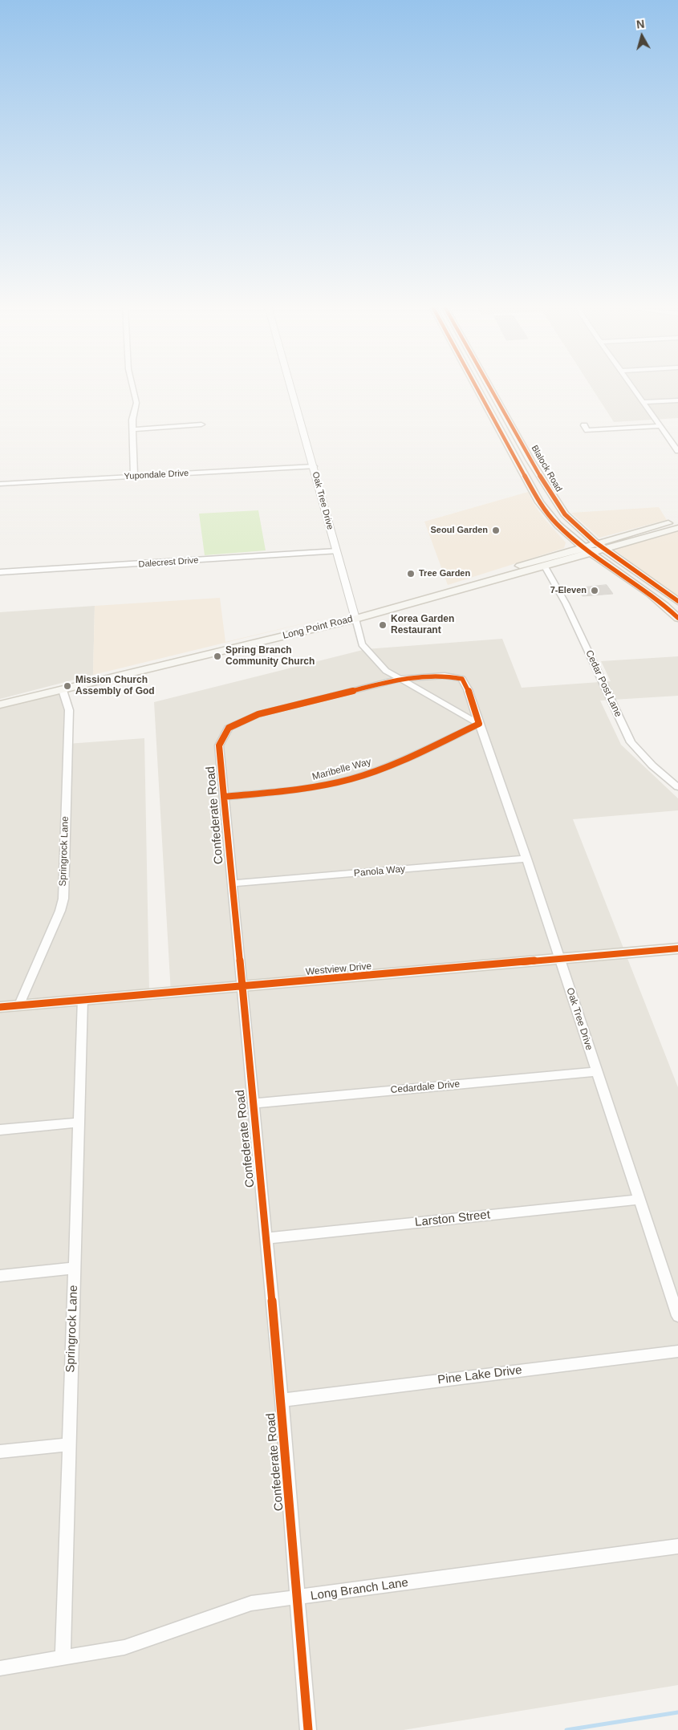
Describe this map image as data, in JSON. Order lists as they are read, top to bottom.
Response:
{
  "streets": {
    "main road": ["Blalock Road", "Long Point Road", "Westview Drive"],
    "street": [
      "Yupondale Drive",
      "Oak Tree Drive",
      "Dalecrest Drive",
      "Cedar Post Lane",
      "Maribelle Way",
      "Confederate Road",
      "Springrock Lane",
      "Panola Way",
      "Cedardale Drive",
      "Larston Street",
      "Pine Lake Drive",
      "Long Branch Lane"
    ]
  },
  "crossings": [
    ["Blalock Road", "Long Point Road"],
    ["Yupondale Drive", "Oak Tree Drive"],
    ["Oak Tree Drive", "Dalecrest Drive"],
    ["Oak Tree Drive", "Long Point Road"],
    ["Oak Tree Drive", "Maribelle Way"],
    ["Oak Tree Drive", "Confederate Road"],
    ["Oak Tree Drive", "Panola Way"],
    ["Oak Tree Drive", "Westview Drive"],
    ["Oak Tree Drive", "Cedardale Drive"],
    ["Oak Tree Drive", "Larston Street"],
    ["Long Point Road", "Cedar Post Lane"],
    ["Long Point Road", "Springrock Lane"],
    ["Maribelle Way", "Confederate Road"],
    ["Confederate Road", "Panola Way"],
    ["Confederate Road", "Westview Drive"],
    ["Confederate Road", "Cedardale Drive"],
    ["Confederate Road", "Larston Street"],
    ["Confederate Road", "Pine Lake Drive"],
    ["Confederate Road", "Long Branch Lane"],
    ["Springrock Lane", "Westview Drive"],
    ["Springrock Lane", "Long Branch Lane"]
  ],
  "places": [
    "Seoul Garden",
    "Tree Garden",
    "7-Eleven",
    "Korea Garden Restaurant",
    "Spring Branch Community Church",
    "Mission Church Assembly of God"
  ],
  "north": "top"
}
